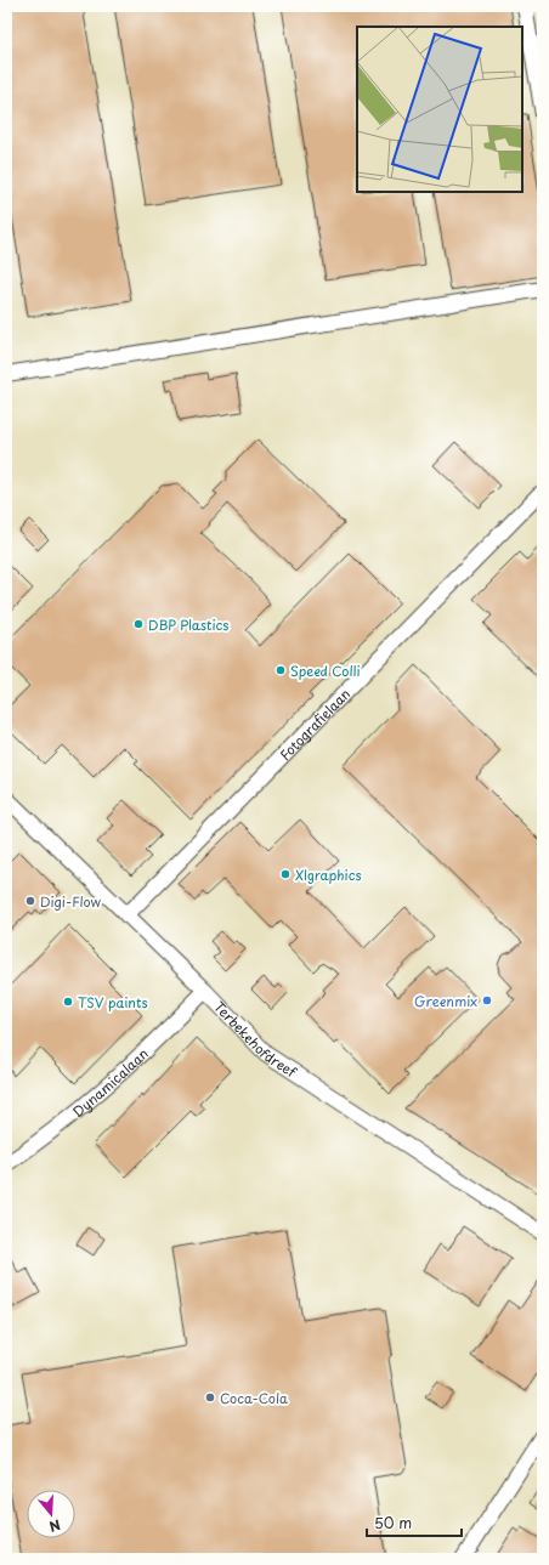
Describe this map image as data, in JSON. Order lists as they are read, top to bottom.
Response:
{
  "streets": {
    "street": ["Fotografielaan", "Terbekehofdreef", "Dynamicalaan"]
  },
  "crossings": [
    ["Fotografielaan", "Terbekehofdreef"],
    ["Terbekehofdreef", "Dynamicalaan"]
  ],
  "places": [
    "DBP Plastics",
    "Speed Colli",
    "Xlgraphics",
    "Digi-Flow",
    "Greenmix",
    "TSV paints",
    "Coca-Cola"
  ],
  "scale_bar": "50 m",
  "north": "bottom"
}
